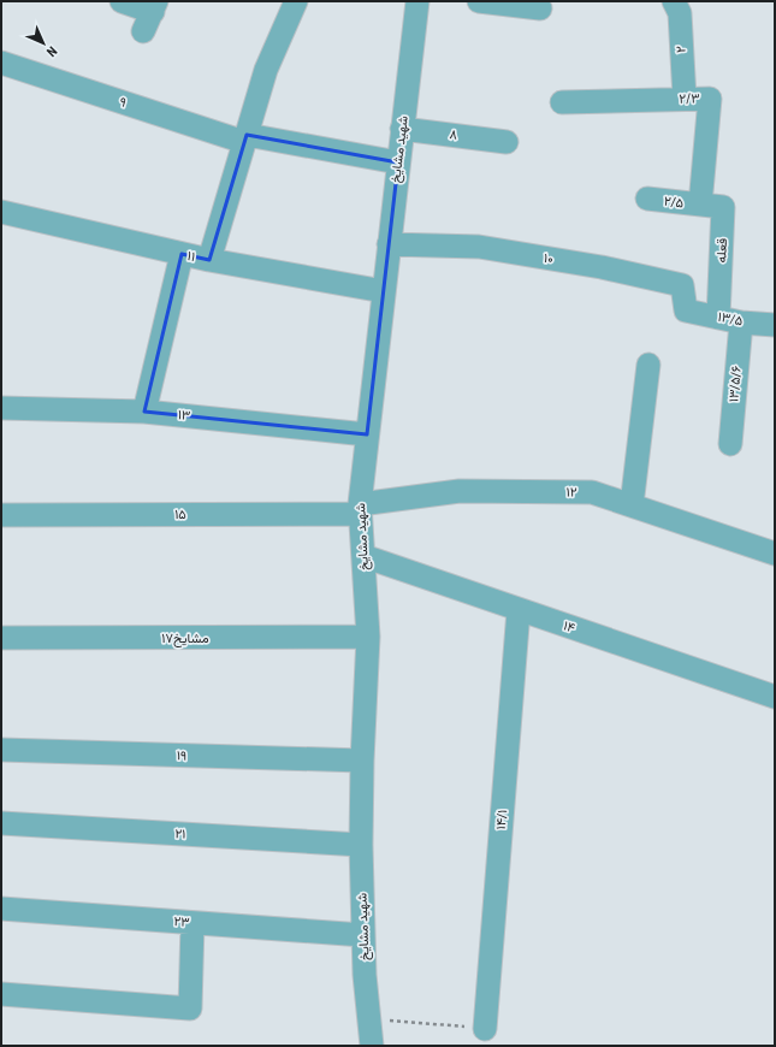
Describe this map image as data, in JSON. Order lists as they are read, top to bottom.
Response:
{
  "streets": {
    "street": [
      "۲",
      "۲/۳",
      "۹",
      "۸",
      "شهید مشایخ",
      "۲/۵",
      "قعله",
      "۱۱",
      "۱۰",
      "۱۳/۵",
      "۱۳/۵/۶",
      "۱۳",
      "۱۲",
      "۱۵",
      "۱۴",
      "۱۷مشایخ",
      "۱۹",
      "۱۴/۱",
      "۲۱",
      "۲۳"
    ]
  },
  "crossings": [
    ["۲", "۲/۳"],
    ["۲/۳", "۲/۵"],
    ["۲/۳", "قعله"],
    ["۹", "شهید مشایخ"],
    ["۸", "شهید مشایخ"],
    ["شهید مشایخ", "۱۱"],
    ["شهید مشایخ", "۱۰"],
    ["شهید مشایخ", "۱۳"],
    ["شهید مشایخ", "۱۲"],
    ["شهید مشایخ", "۱۵"],
    ["شهید مشایخ", "۱۴"],
    ["شهید مشایخ", "۱۷مشایخ"],
    ["شهید مشایخ", "۱۹"],
    ["شهید مشایخ", "۲۱"],
    ["شهید مشایخ", "۲۳"],
    ["۲/۵", "قعله"],
    ["قعله", "۱۳/۵"],
    ["۱۰", "۱۳/۵"],
    ["۱۳/۵", "۱۳/۵/۶"],
    ["۱۲", "۱۵"],
    ["۱۴", "۱۴/۱"]
  ],
  "north": "bottom right"
}
